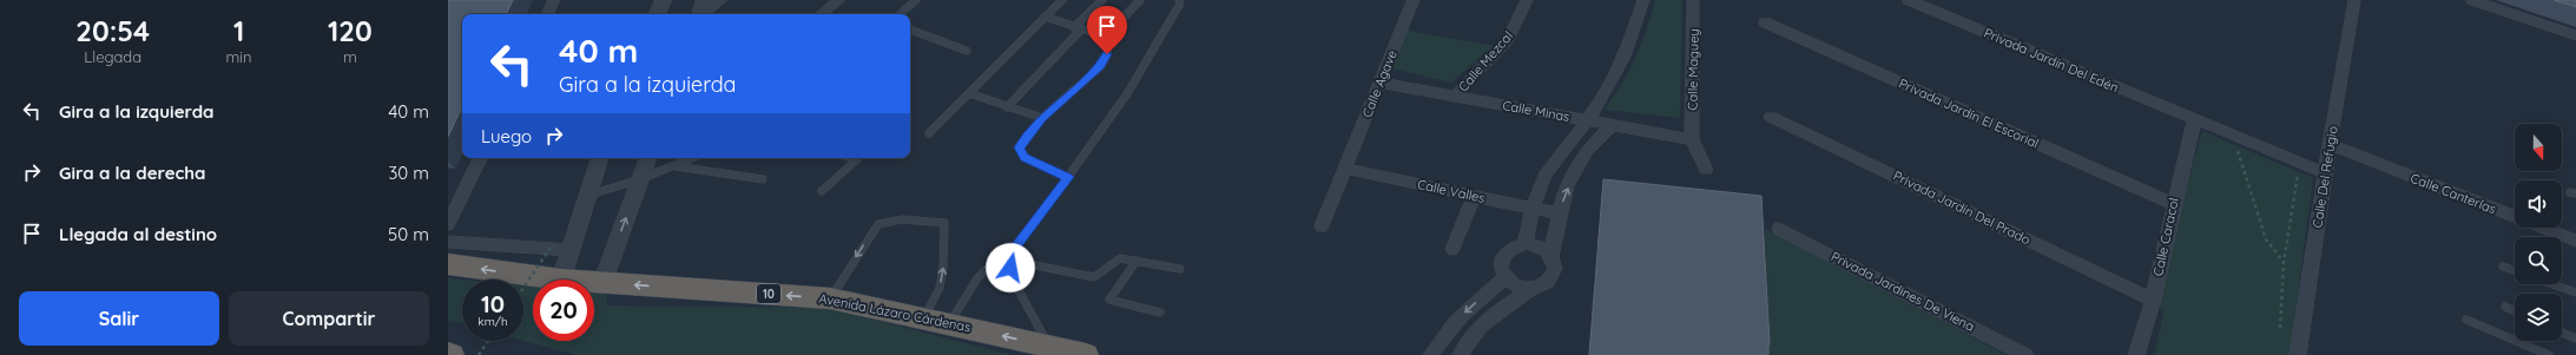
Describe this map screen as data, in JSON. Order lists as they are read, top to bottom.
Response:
{
  "streets": {
    "highway": ["10", "Avenida Lázaro Cárdenas"],
    "street": [
      "Privada Jardín Del Edén",
      "Calle Mezcal",
      "Calle Maguey",
      "Calle Agave",
      "Calle Minas",
      "Privada Jardín El Escorial",
      "Calle Del Refugio",
      "Calle Valles",
      "Calle Canterías",
      "Privada Jardín Del Prado",
      "Calle Caracol",
      "Privada Jardines De Viena"
    ]
  },
  "crossings": [
    ["Privada Jardín Del Edén", "Calle Del Refugio"],
    ["Privada Jardín Del Edén", "Calle Caracol"],
    ["Calle Mezcal", "Calle Minas"],
    ["Calle Maguey", "Calle Minas"],
    ["Calle Agave", "Calle Minas"],
    ["Calle Agave", "Calle Valles"],
    ["Privada Jardín El Escorial", "Calle Caracol"],
    ["Calle Del Refugio", "Calle Canterías"],
    ["Privada Jardín Del Prado", "Calle Caracol"]
  ],
  "one_way": ["Avenida Lázaro Cárdenas"],
  "north": "bottom",
  "page": {
    "eta": [
      "20:54",
      "Llegada",
      "1",
      "min",
      "120",
      "m"
    ],
    "turn": ["40 m", "Gira a la izquierda"],
    "list": [
      {
        "name": "Gira a la izquierda",
        "value": "40 m"
      },
      {
        "name": "Gira a la derecha",
        "value": "30 m"
      },
      {
        "name": "Llegada al destino",
        "value": "50 m"
      }
    ],
    "then": "Luego",
    "speed": "10 km/h",
    "limit": "20",
    "buttons": ["Salir", "Compartir"]
  }
}
